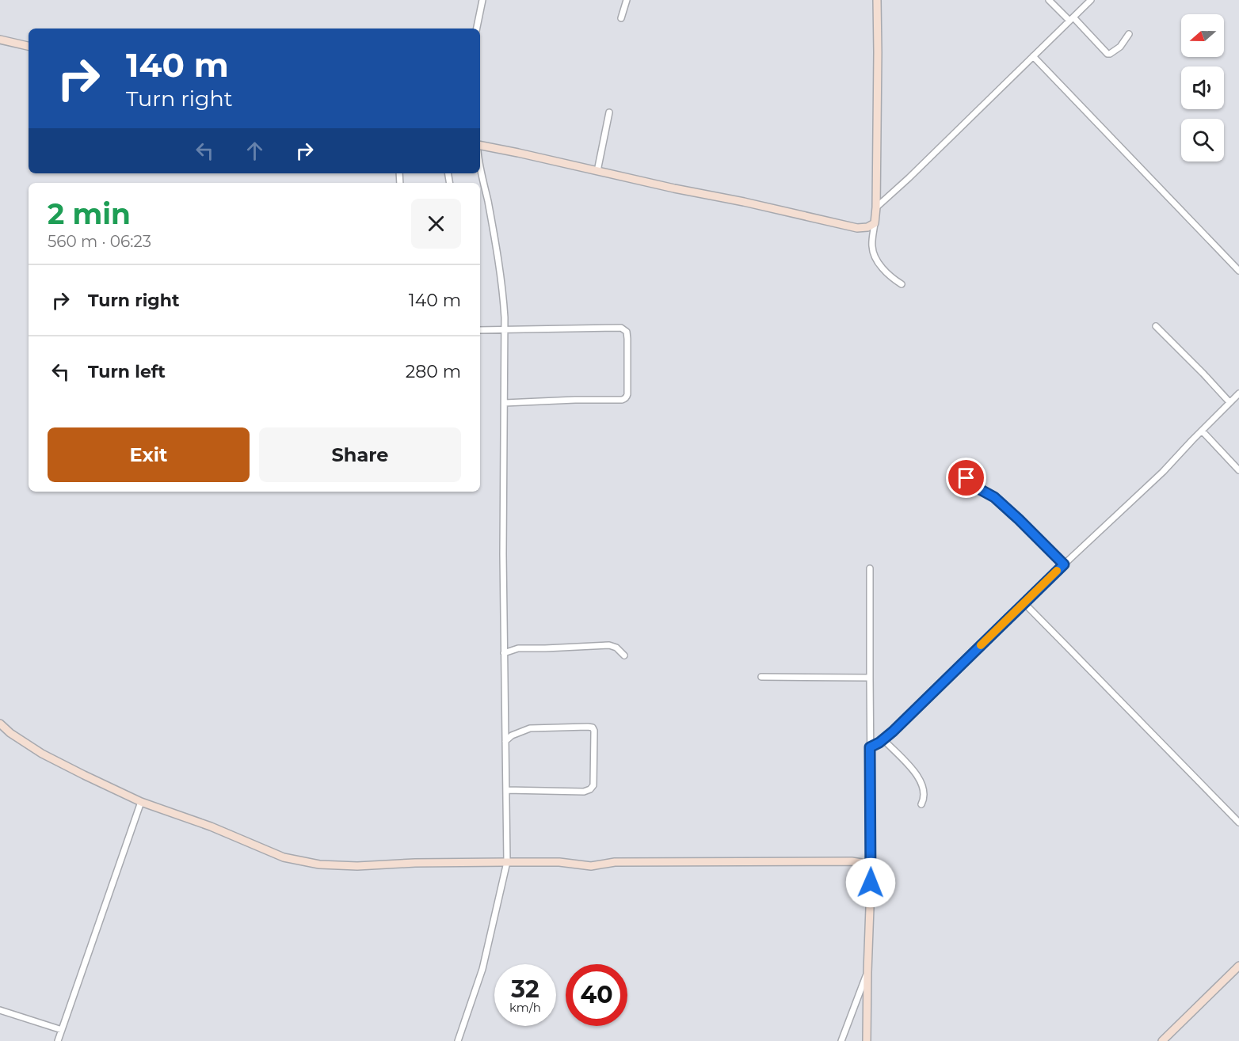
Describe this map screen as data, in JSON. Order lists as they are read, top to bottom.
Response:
{
  "north": "left",
  "page": {
    "turn": ["140 m", "Turn right"],
    "heading": ["2 min", "560 m · 06:23"],
    "list": [
      {
        "name": "Turn right",
        "value": "140 m"
      },
      {
        "name": "Turn left",
        "value": "280 m"
      }
    ],
    "buttons": ["Exit", "Share"],
    "speed": "32 km/h",
    "limit": "40"
  }
}
